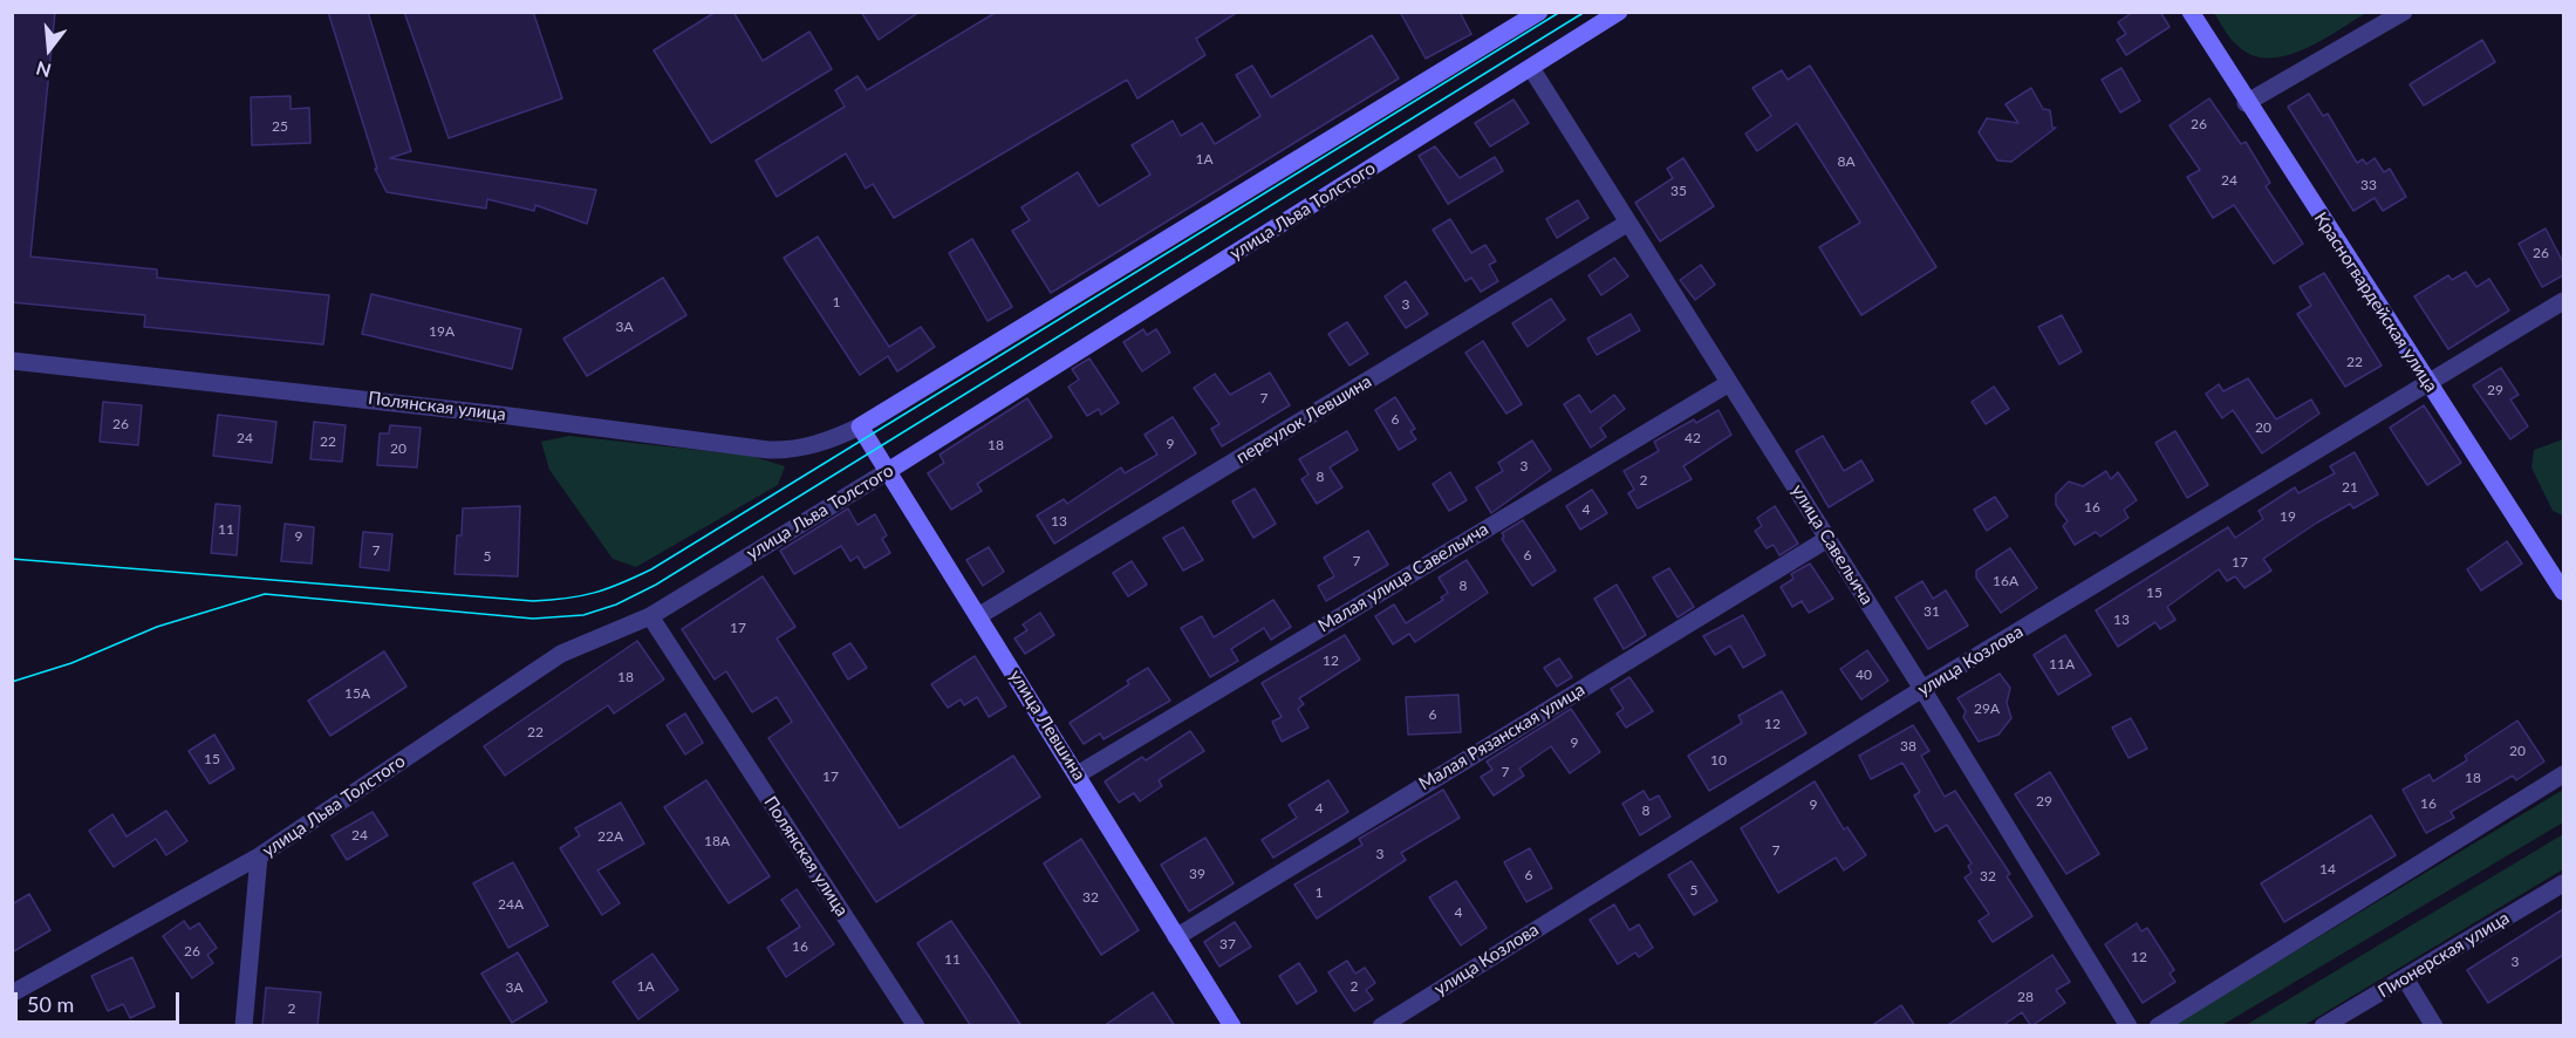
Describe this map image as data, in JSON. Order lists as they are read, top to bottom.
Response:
{
  "streets": {
    "street": [
      "улица Льва Толстого",
      "Красногвардейская улица",
      "Полянская улица",
      "переулок Левшина",
      "улица Савельича",
      "Малая улица Савельича",
      "улица Козлова",
      "улица Левшина",
      "Малая Рязанская улица",
      "Пионерская улица"
    ]
  },
  "crossings": [
    ["улица Льва Толстого", "Полянская улица"],
    ["улица Льва Толстого", "улица Савельича"],
    ["улица Льва Толстого", "улица Левшина"],
    ["Красногвардейская улица", "улица Козлова"],
    ["Полянская улица", "улица Левшина"],
    ["переулок Левшина", "улица Савельича"],
    ["переулок Левшина", "улица Левшина"],
    ["улица Савельича", "Малая улица Савельича"],
    ["улица Савельича", "улица Козлова"],
    ["улица Савельича", "Малая Рязанская улица"],
    ["Малая улица Савельича", "улица Левшина"],
    ["улица Левшина", "Малая Рязанская улица"]
  ],
  "house_numbers": [
    "26",
    "25",
    "1А",
    "8А",
    "24",
    "33",
    "35",
    "26",
    "1",
    "3",
    "3А",
    "19А",
    "22",
    "29",
    "7",
    "6",
    "26",
    "20",
    "24",
    "42",
    "22",
    "9",
    "18",
    "20",
    "3",
    "8",
    "2",
    "21",
    "16",
    "4",
    "19",
    "13",
    "11",
    "9",
    "7",
    "6",
    "5",
    "7",
    "17",
    "16А",
    "8",
    "15",
    "31",
    "13",
    "17",
    "12",
    "11А",
    "40",
    "18",
    "15А",
    "29А",
    "6",
    "12",
    "22",
    "9",
    "38",
    "20",
    "15",
    "10",
    "7",
    "17",
    "18",
    "29",
    "16",
    "9",
    "4",
    "8",
    "24",
    "22А",
    "18А",
    "7",
    "3",
    "14",
    "39",
    "6",
    "32",
    "5",
    "1",
    "32",
    "24А",
    "4",
    "37",
    "16",
    "26",
    "12",
    "11",
    "3",
    "1А",
    "2",
    "3А",
    "28",
    "2"
  ],
  "scale_bar": "50 m",
  "north": "bottom"
}
